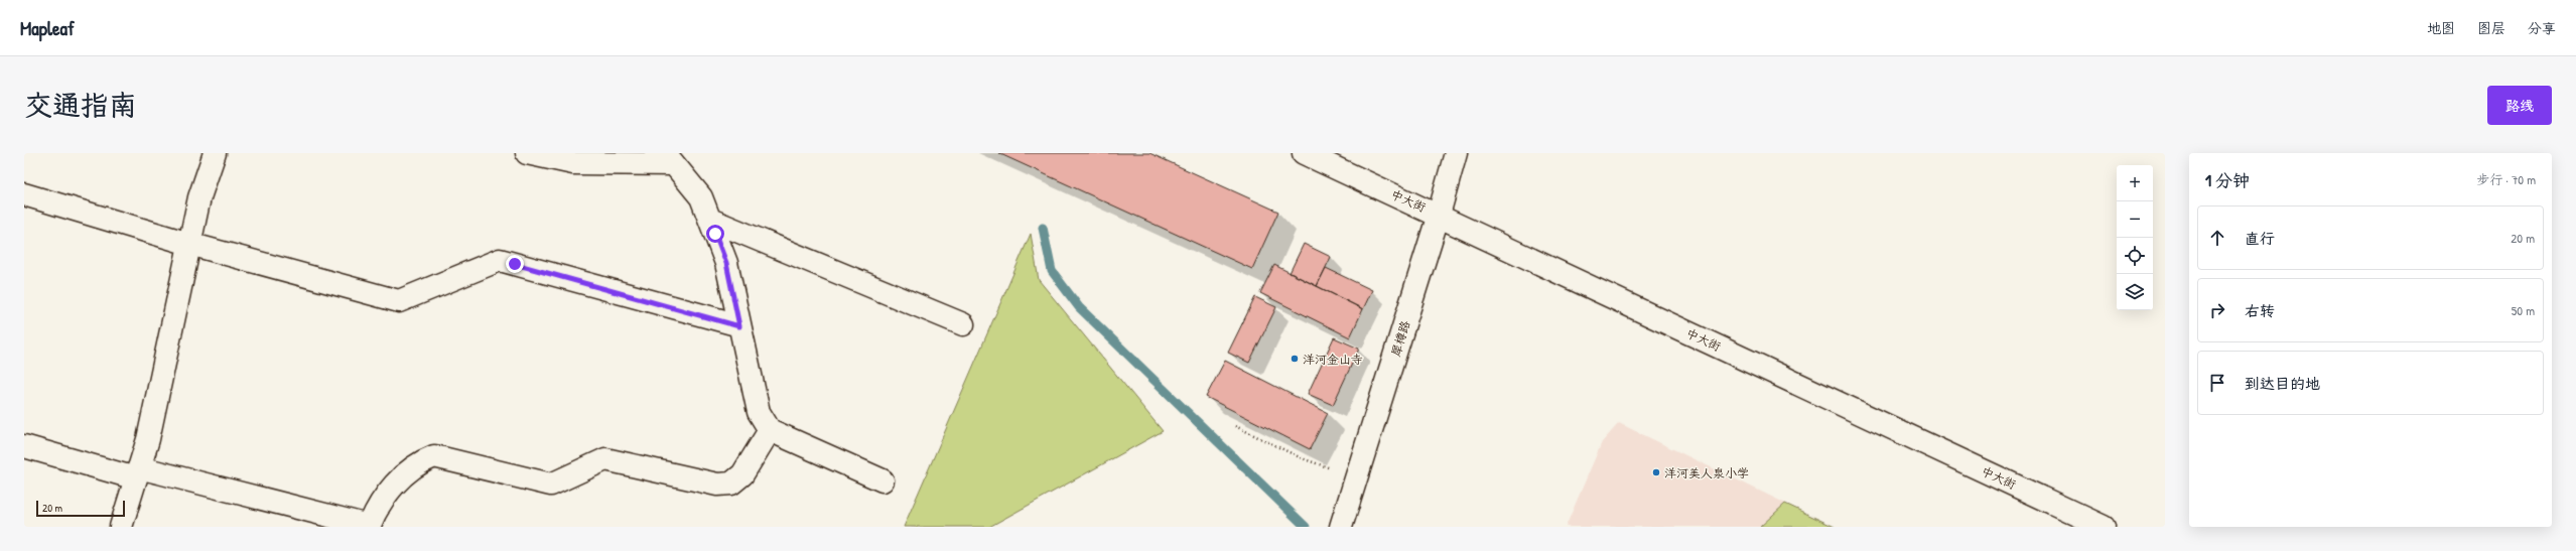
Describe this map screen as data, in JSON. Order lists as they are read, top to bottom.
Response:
{
  "streets": {
    "street": ["中大街", "犀樽路"]
  },
  "crossings": [
    ["中大街", "犀樽路"]
  ],
  "places": ["洋河金山寺", "洋河美人泉小学"],
  "scale_bar": "20 m",
  "page": {
    "header": "Mapleaf",
    "nav": ["地图", "图层", "分享"],
    "title": "交通指南",
    "buttons": "路线",
    "heading": ["1 分钟", "步行 · 70 m"],
    "map_buttons": ["+", "−"],
    "list": [
      ["直行", "20 m"],
      ["右转", "50 m"],
      "到达目的地"
    ],
    "scale": "20 m"
  }
}
